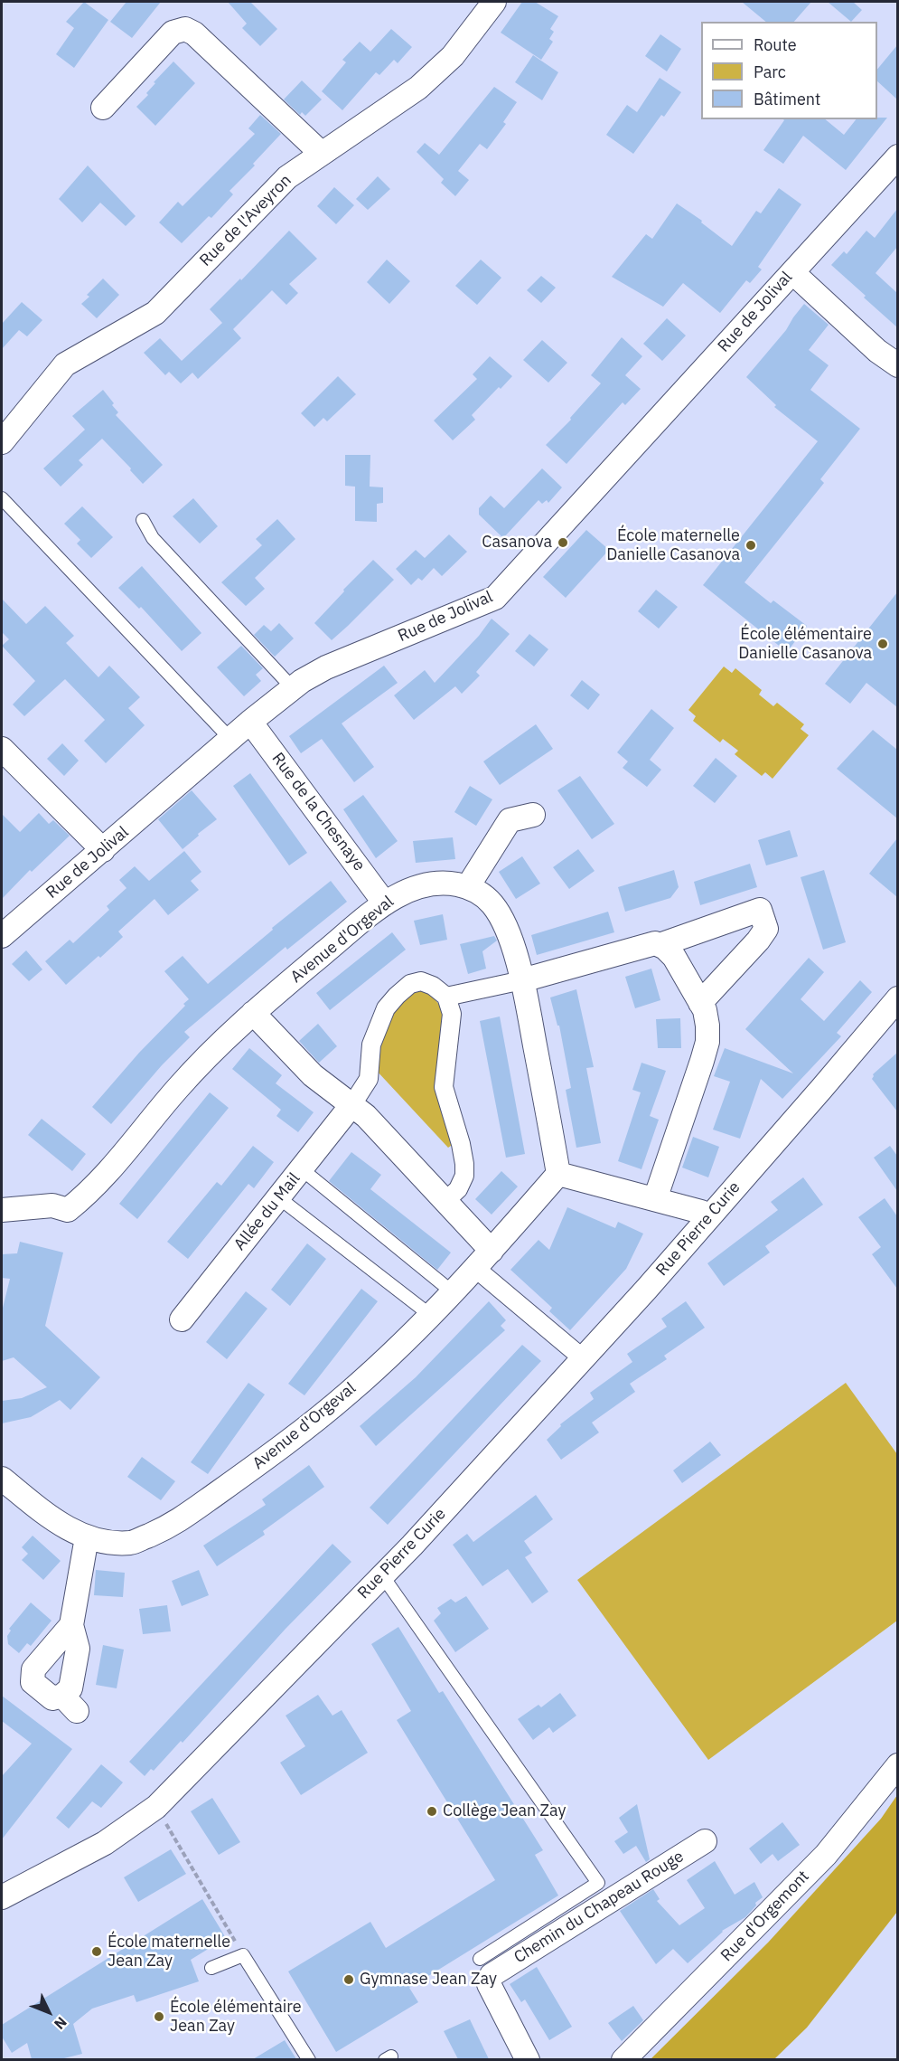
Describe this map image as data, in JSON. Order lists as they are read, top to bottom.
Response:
{
  "streets": {
    "street": [
      "Rue de l'Aveyron",
      "Rue de Jolival",
      "Rue de la Chesnaye",
      "Avenue d'Orgeval",
      "Allée du Mail",
      "Rue Pierre Curie",
      "Chemin du Chapeau Rouge",
      "Rue d'Orgemont"
    ]
  },
  "crossings": [
    ["Rue de Jolival", "Rue de la Chesnaye"],
    ["Rue de la Chesnaye", "Avenue d'Orgeval"]
  ],
  "places": [
    "Casanova",
    "École maternelle Danielle Casanova",
    "École élémentaire Danielle Casanova",
    "Collège Jean Zay",
    "École maternelle Jean Zay",
    "Gymnase Jean Zay",
    "École élémentaire Jean Zay"
  ],
  "legend": ["Route", "Parc", "Bâtiment"],
  "north": "bottom right"
}
